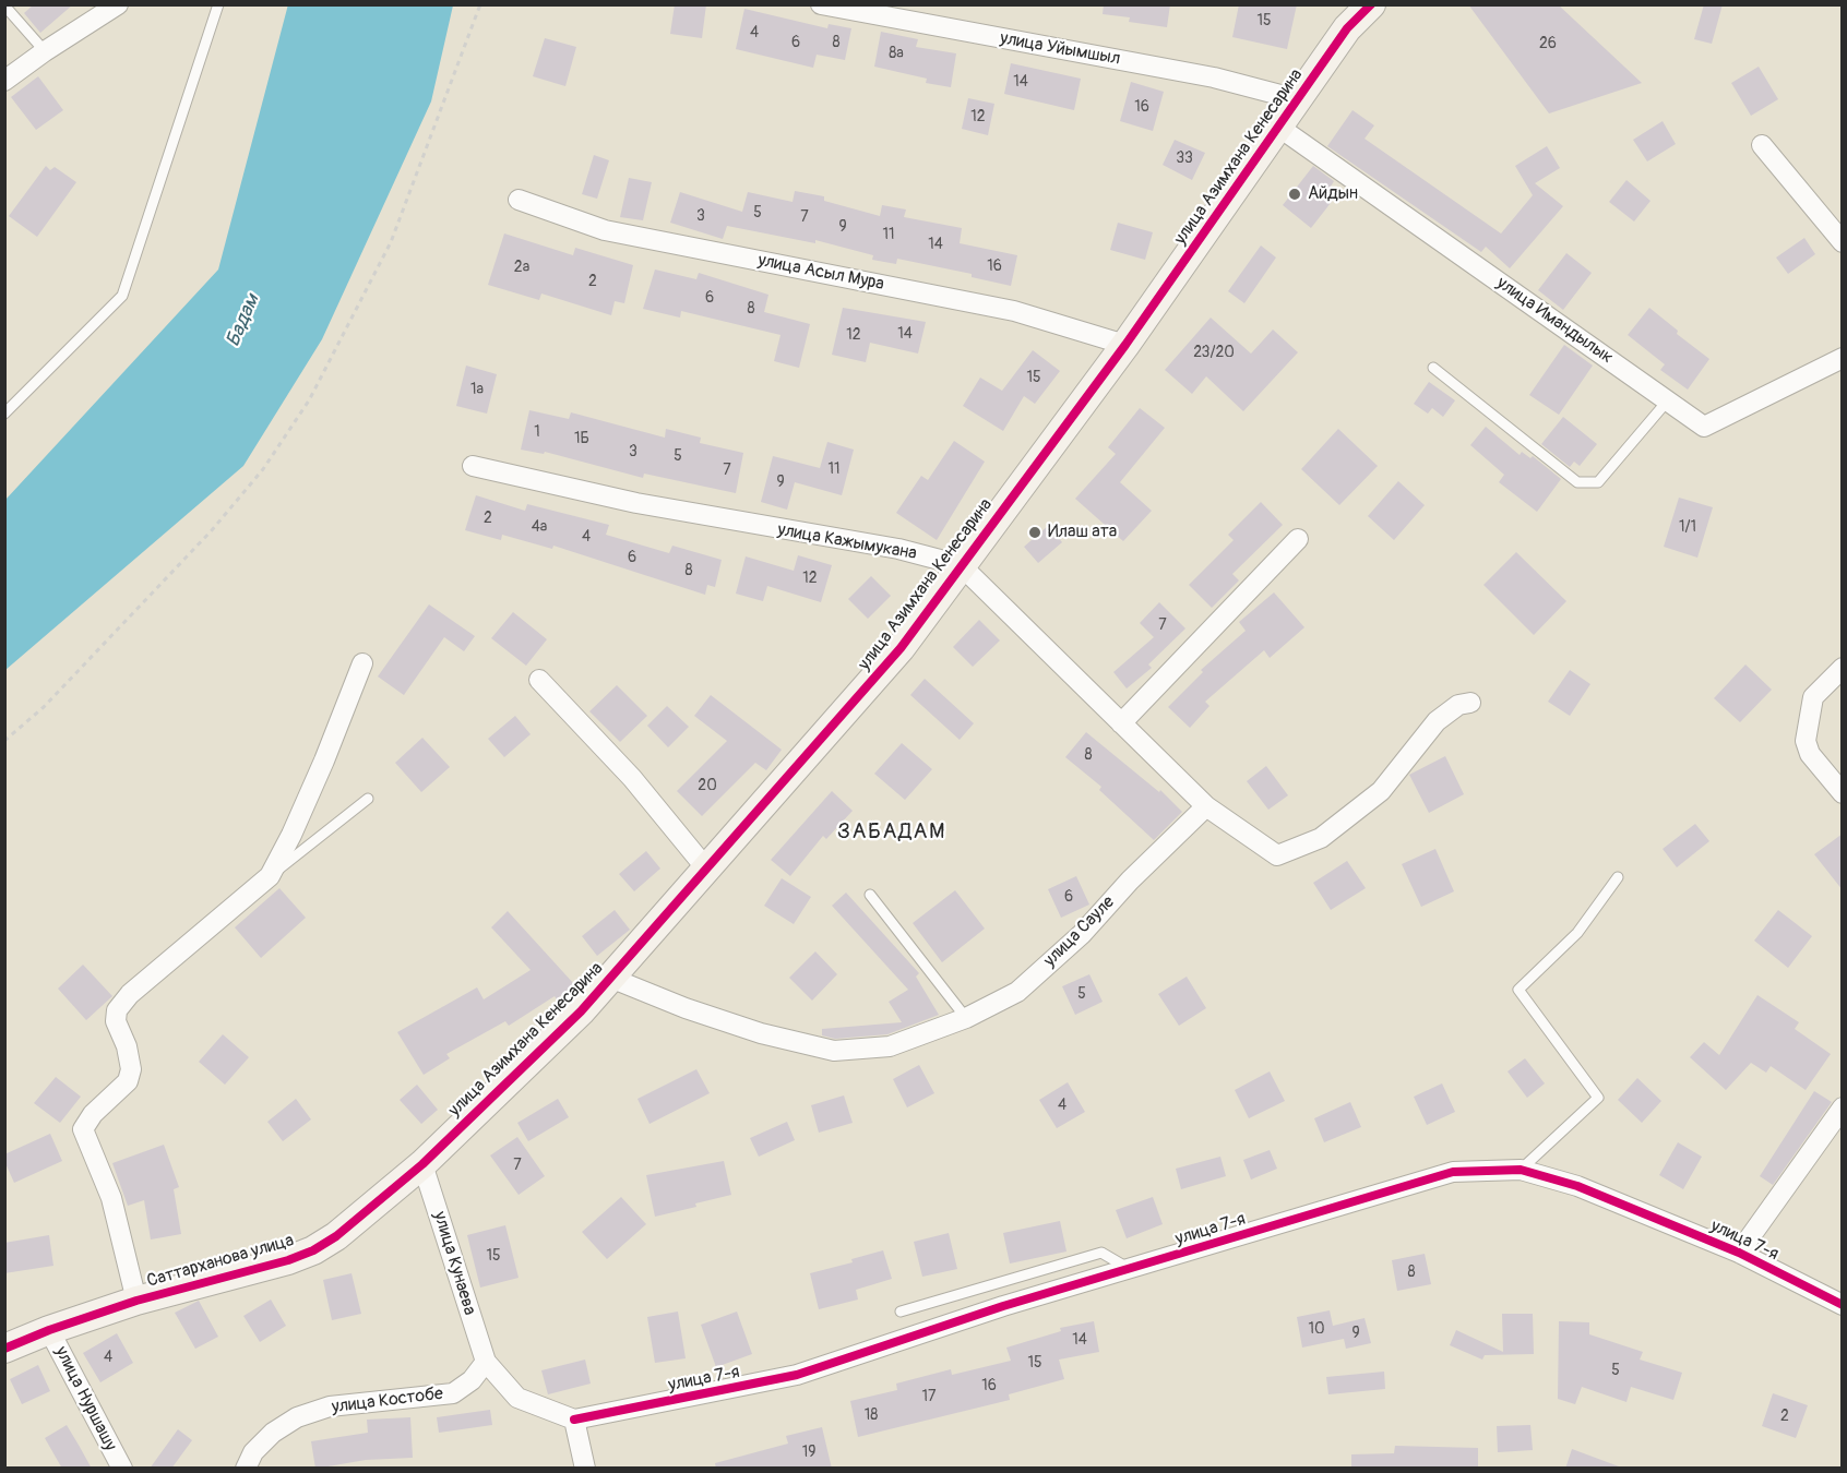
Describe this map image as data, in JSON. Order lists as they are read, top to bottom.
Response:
{
  "streets": {
    "street": [
      "улица Уйымшыл",
      "улица Азимхана Кенесарина",
      "улица Асыл Мура",
      "улица Имандылык",
      "улица Кажымукана",
      "улица Сауле",
      "улица 7-я",
      "Саттарханова улица",
      "улица Кунаева",
      "улица Нуршашу",
      "улица Костобе"
    ]
  },
  "crossings": [
    ["улица Уйымшыл", "улица Азимхана Кенесарина"],
    ["улица Азимхана Кенесарина", "улица Асыл Мура"],
    ["улица Азимхана Кенесарина", "улица Имандылык"],
    ["улица Азимхана Кенесарина", "улица Кажымукана"],
    ["улица Азимхана Кенесарина", "улица Сауле"],
    ["улица Азимхана Кенесарина", "Саттарханова улица"],
    ["улица Азимхана Кенесарина", "улица Кунаева"],
    ["улица Кажымукана", "улица Сауле"],
    ["улица 7-я", "улица Кунаева"],
    ["Саттарханова улица", "улица Кунаева"],
    ["Саттарханова улица", "улица Нуршашу"],
    ["улица Кунаева", "улица Костобе"]
  ],
  "districts": ["ЗАБАДАМ"],
  "water": ["Бадам"],
  "places": ["Айдын", "Илаш ата"],
  "house_numbers": [
    "15",
    "4",
    "6",
    "8",
    "26",
    "8а",
    "14",
    "16",
    "12",
    "33",
    "5",
    "3",
    "7",
    "9",
    "11",
    "14",
    "16",
    "2а",
    "2",
    "6",
    "8",
    "14",
    "12",
    "23/20",
    "15",
    "1а",
    "1",
    "1Б",
    "3",
    "5",
    "11",
    "7",
    "9",
    "2",
    "4а",
    "1/1",
    "4",
    "6",
    "8",
    "12",
    "7",
    "8",
    "20",
    "6",
    "5",
    "4",
    "7",
    "15",
    "8",
    "10",
    "9",
    "14",
    "4",
    "15",
    "5",
    "16",
    "17",
    "18",
    "2",
    "19"
  ]
}
